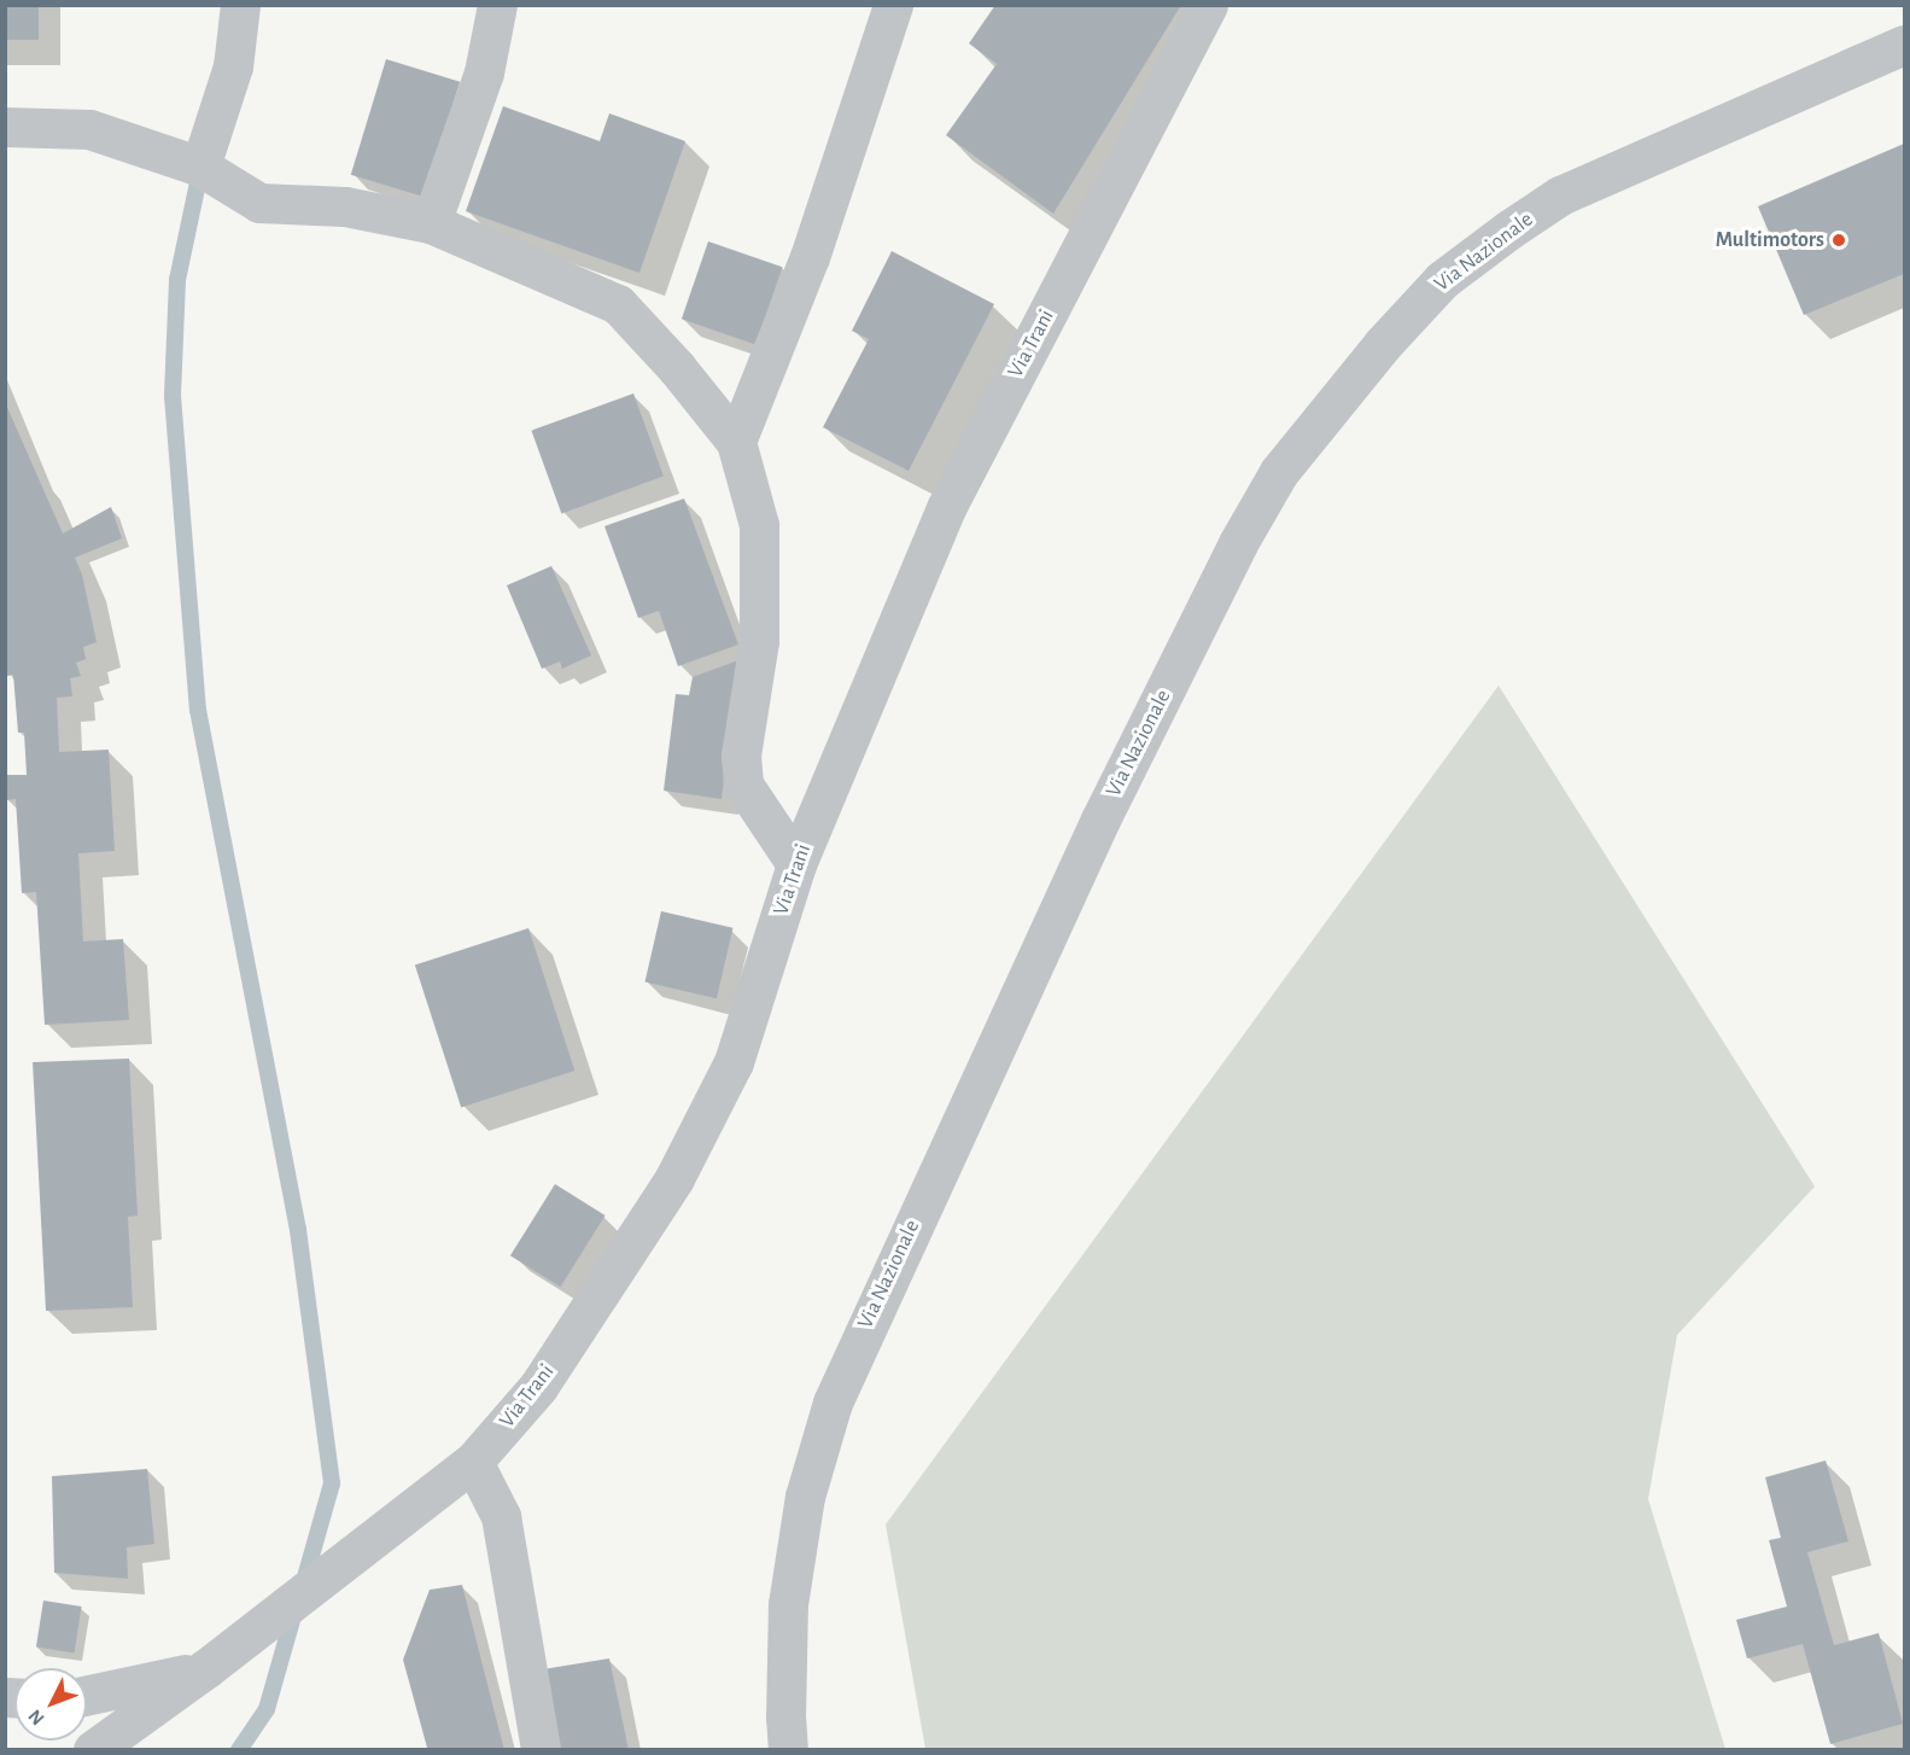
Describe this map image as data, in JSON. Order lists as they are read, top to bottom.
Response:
{
  "streets": {
    "street": ["Via Nazionale", "Via Trani"]
  },
  "places": ["Multimotors"],
  "north": "bottom left"
}
